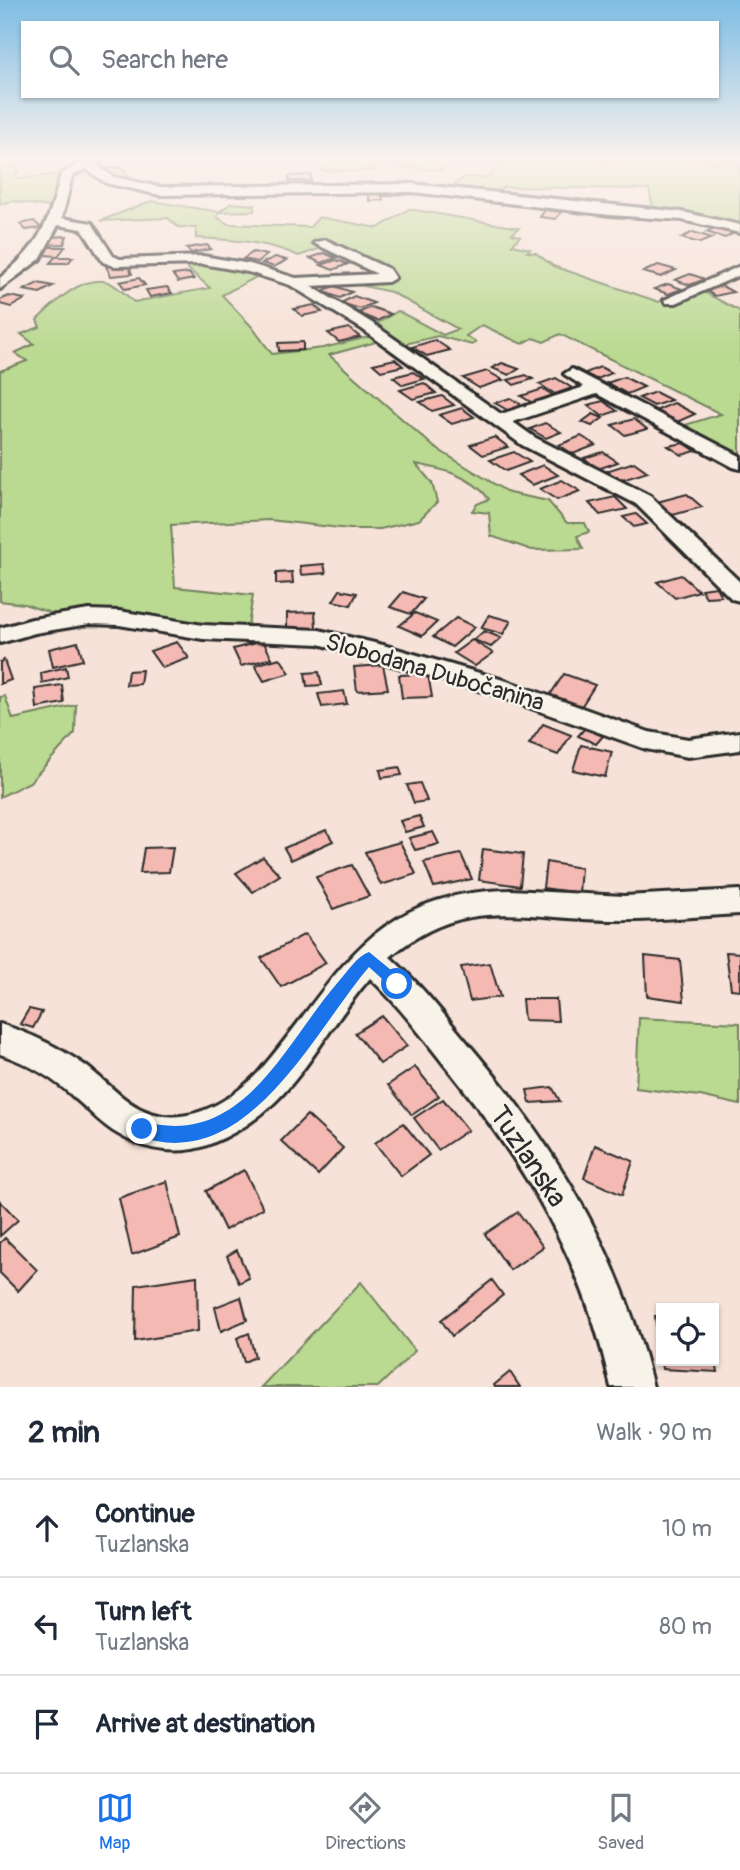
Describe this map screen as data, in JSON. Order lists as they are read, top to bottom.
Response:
{
  "streets": {
    "street": ["Slobodana Dubočanina", "Tuzlanska"]
  },
  "page": {
    "search": "Search here",
    "heading": ["2 min", "Walk · 90 m"],
    "list": [
      ["Continue", "Tuzlanska", "10 m"],
      ["Turn left", "Tuzlanska", "80 m"],
      "Arrive at destination"
    ],
    "nav": ["Map", "Directions", "Saved"]
  }
}
